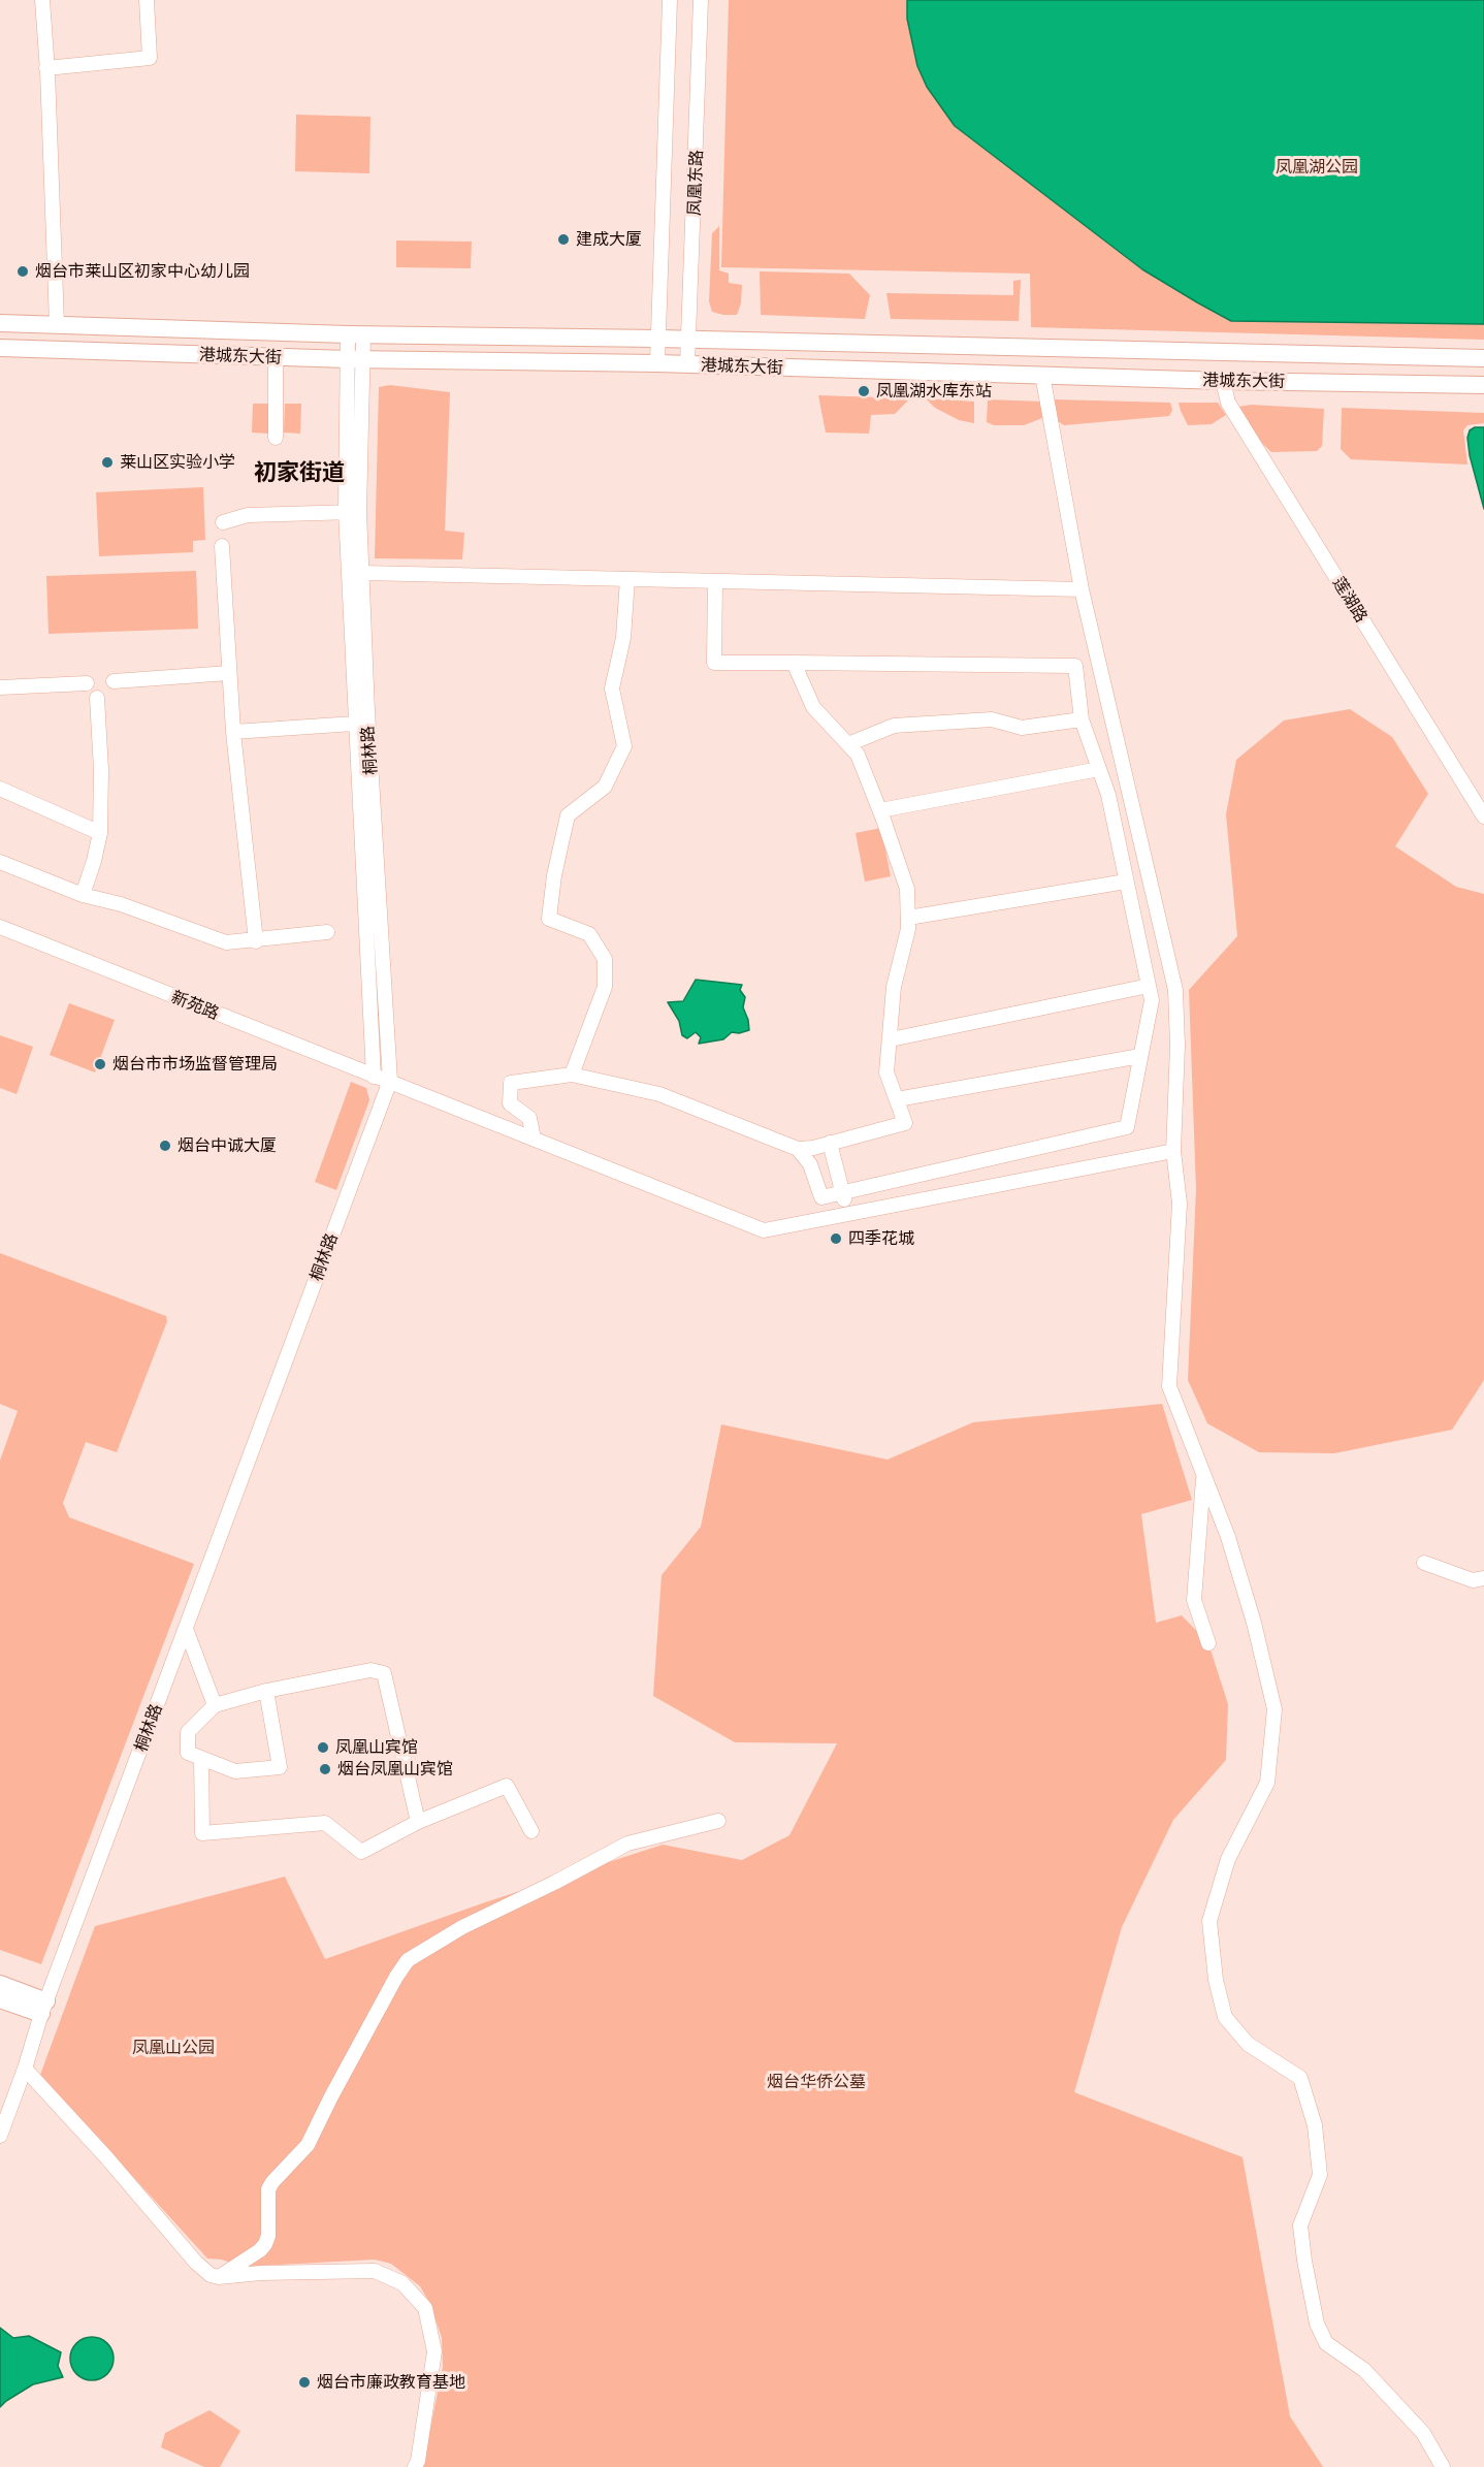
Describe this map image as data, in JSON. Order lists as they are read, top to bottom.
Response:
{
  "streets": {
    "main road": ["港城东大街"],
    "street": [
      "凤凰东路",
      "莲湖路",
      "桐林路",
      "新苑路"
    ]
  },
  "crossings": [
    ["凤凰东路", "港城东大街"],
    ["港城东大街", "莲湖路"],
    ["港城东大街", "桐林路"],
    ["桐林路", "新苑路"]
  ],
  "districts": ["初家街道"],
  "parks": ["凤凰湖公园", "凤凰山公园", "烟台华侨公墓"],
  "places": [
    "建成大厦",
    "烟台市莱山区初家中心幼儿园",
    "凤凰湖水库东站",
    "莱山区实验小学",
    "烟台市市场监督管理局",
    "烟台中诚大厦",
    "四季花城",
    "凤凰山宾馆",
    "烟台凤凰山宾馆",
    "烟台市廉政教育基地"
  ]
}
